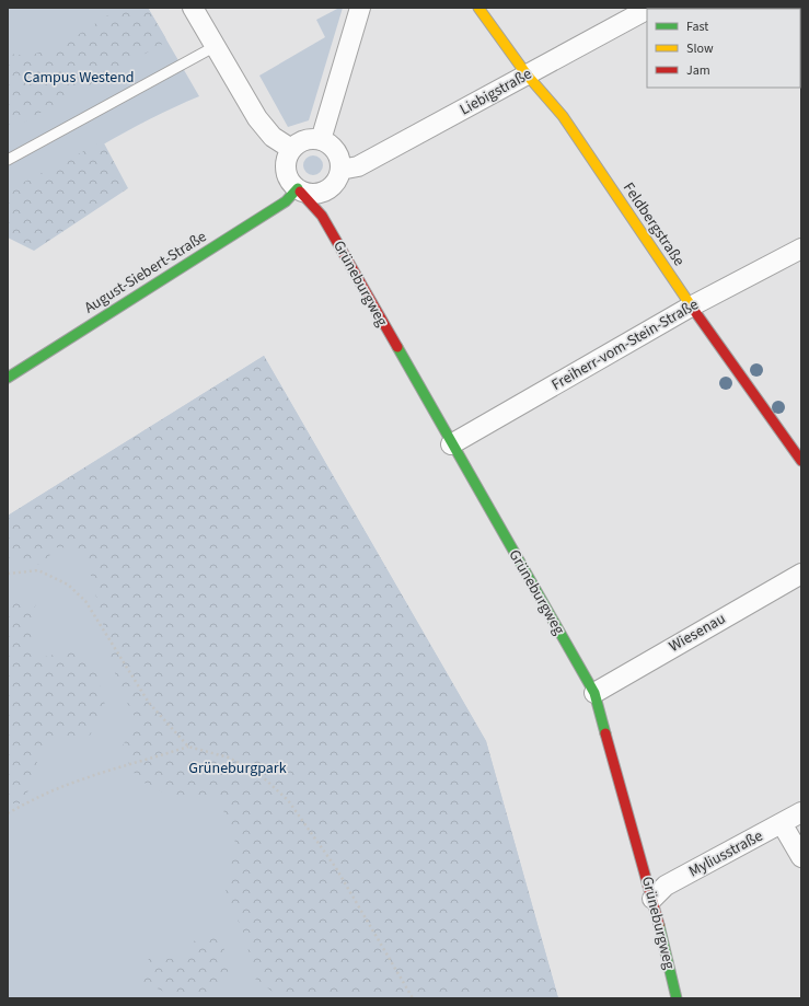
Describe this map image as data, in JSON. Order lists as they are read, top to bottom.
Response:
{
  "streets": {
    "street": [
      "Liebigstraße",
      "Feldbergstraße",
      "August-Siebert-Straße",
      "Grüneburgweg",
      "Freiherr-vom-Stein-Straße",
      "Wiesenau",
      "Myliusstraße"
    ]
  },
  "crossings": [
    ["Liebigstraße", "Feldbergstraße"],
    ["Liebigstraße", "August-Siebert-Straße"],
    ["Liebigstraße", "Grüneburgweg"],
    ["Feldbergstraße", "Freiherr-vom-Stein-Straße"],
    ["August-Siebert-Straße", "Grüneburgweg"],
    ["Grüneburgweg", "Freiherr-vom-Stein-Straße"],
    ["Grüneburgweg", "Wiesenau"],
    ["Grüneburgweg", "Myliusstraße"]
  ],
  "parks": ["Campus Westend", "Grüneburgpark"],
  "legend": ["Fast", "Slow", "Jam"]
}
